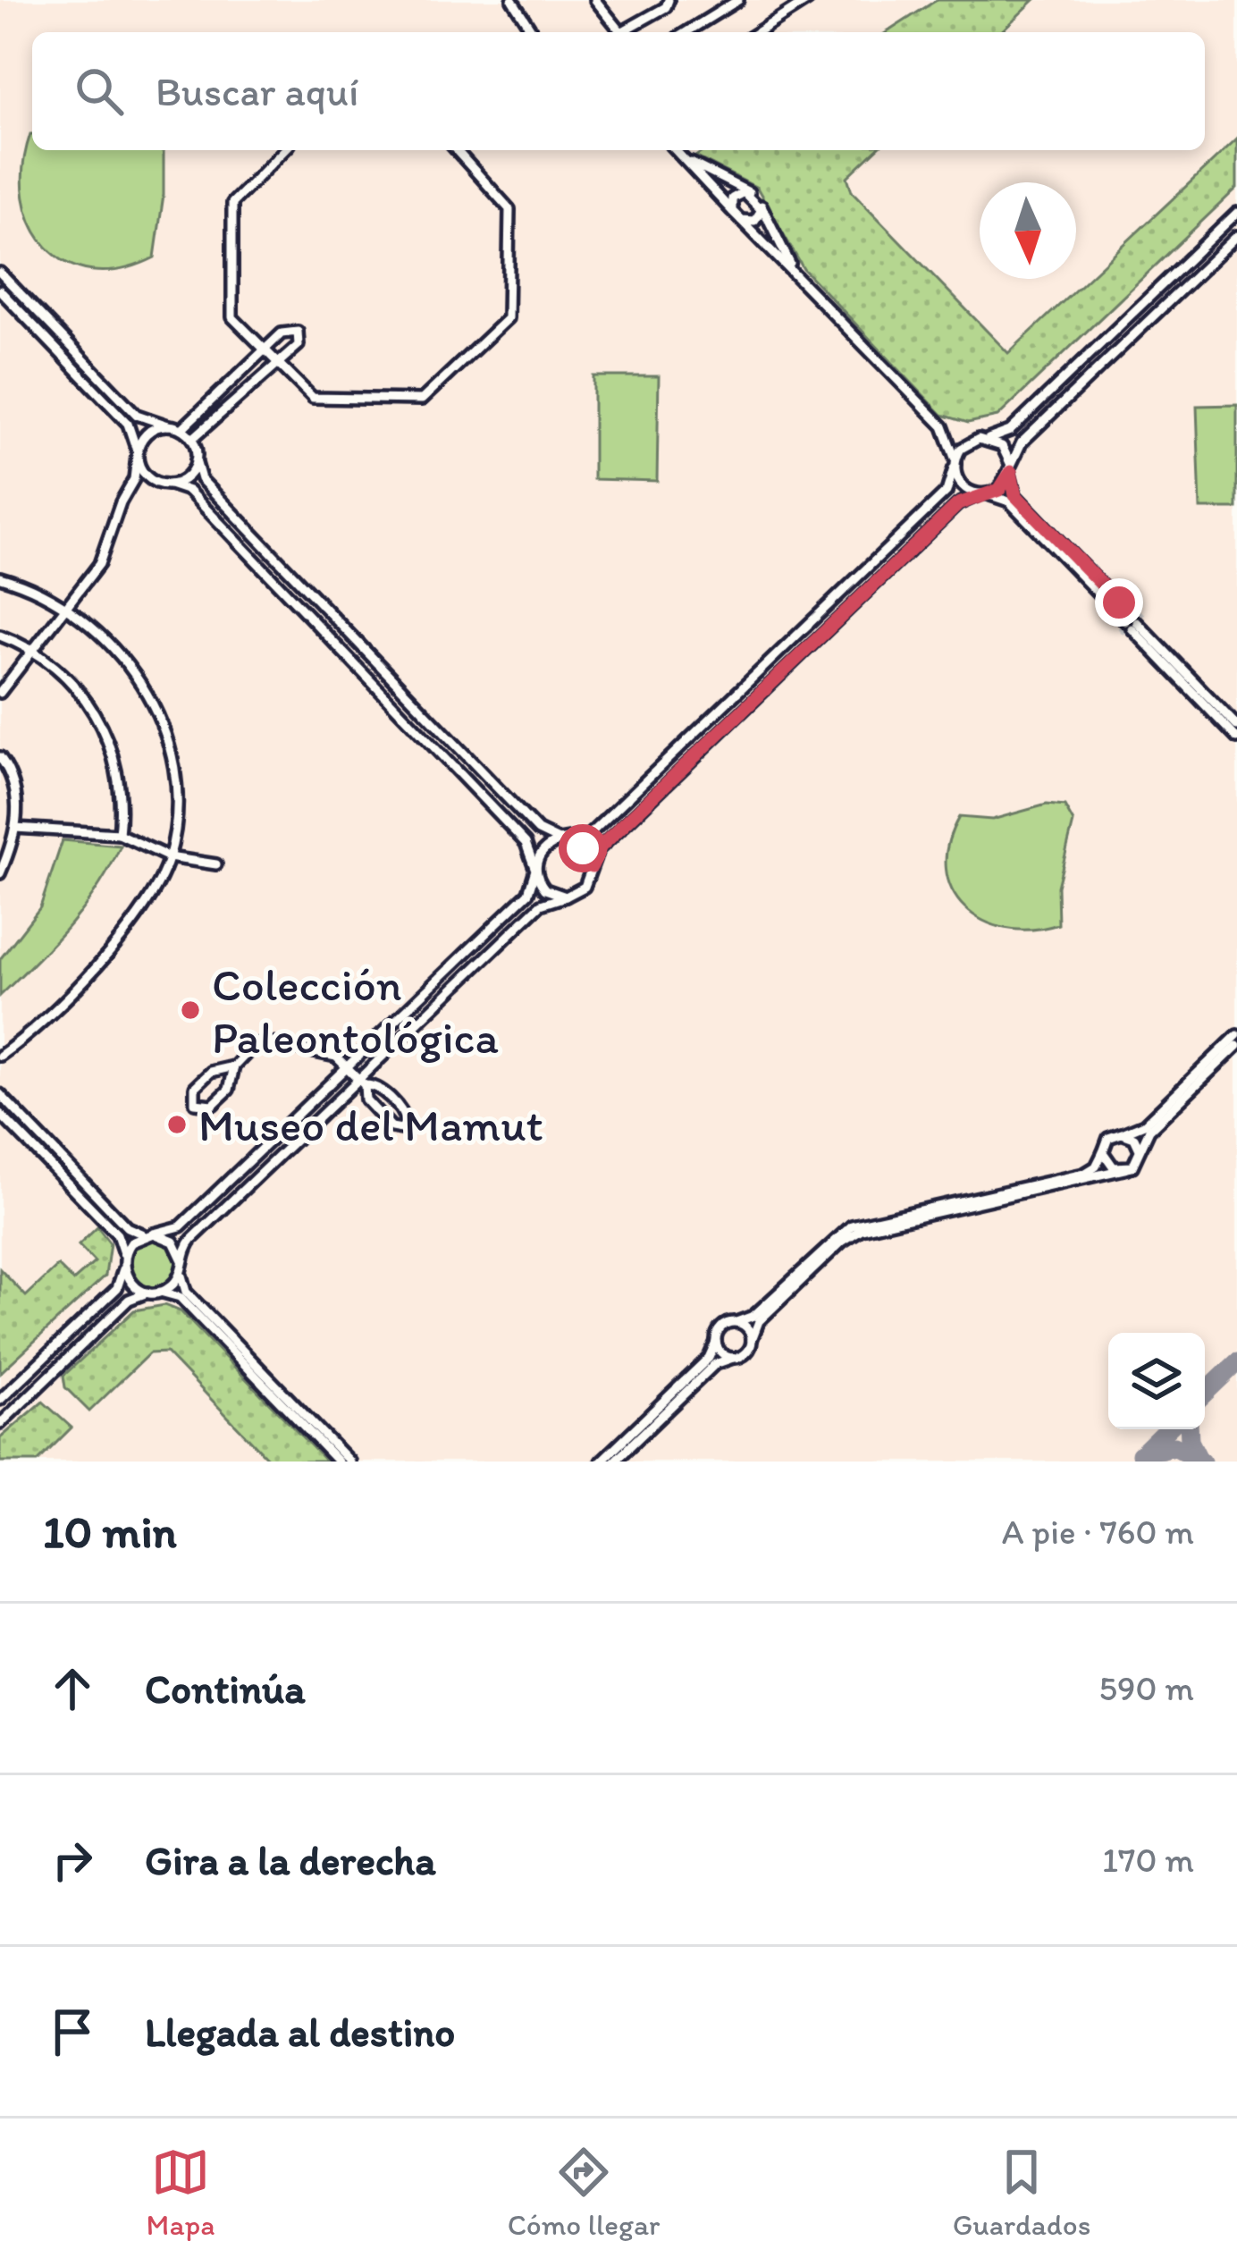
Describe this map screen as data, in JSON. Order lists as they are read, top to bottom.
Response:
{
  "places": ["Colección Paleontológica", "Museo del Mamut"],
  "north": "bottom",
  "page": {
    "search": "Buscar aquí",
    "heading": ["10 min", "A pie · 760 m"],
    "list": [
      ["Continúa", "590 m"],
      ["Gira a la derecha", "170 m"],
      "Llegada al destino"
    ],
    "nav": ["Mapa", "Cómo llegar", "Guardados"]
  }
}
